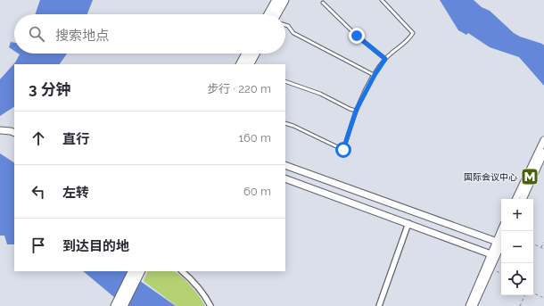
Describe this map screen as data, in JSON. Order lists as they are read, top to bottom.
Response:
{
  "places": {
    "metro station": ["国际会议中心"]
  },
  "page": {
    "search": "搜索地点",
    "heading": ["3 分钟", "步行 · 220 m"],
    "list": [
      ["直行", "160 m"],
      ["左转", "60 m"],
      "到达目的地"
    ],
    "map_buttons": ["+", "−"]
  }
}
